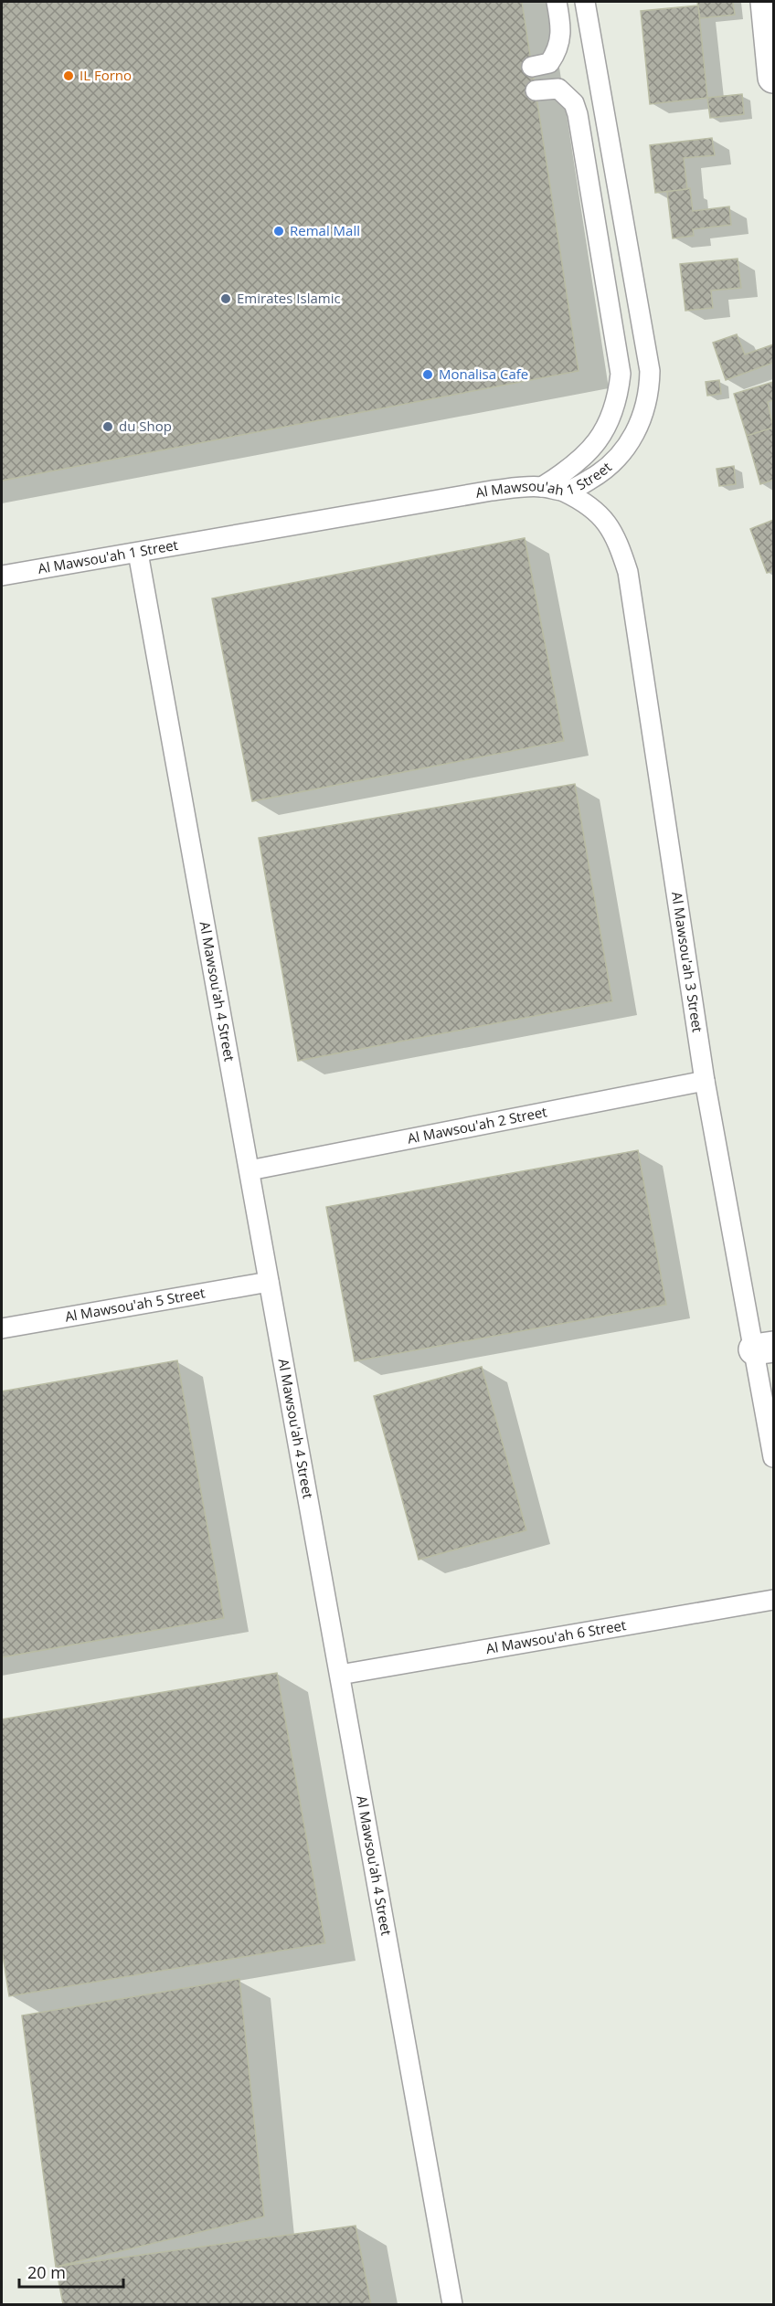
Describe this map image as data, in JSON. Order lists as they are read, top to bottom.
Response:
{
  "streets": {
    "lane": [
      "Al Mawsou'ah 1 Street",
      "Al Mawsou'ah 3 Street",
      "Al Mawsou'ah 4 Street",
      "Al Mawsou'ah 2 Street",
      "Al Mawsou'ah 5 Street",
      "Al Mawsou'ah 6 Street"
    ]
  },
  "crossings": [
    ["Al Mawsou'ah 1 Street", "Al Mawsou'ah 3 Street"],
    ["Al Mawsou'ah 1 Street", "Al Mawsou'ah 4 Street"],
    ["Al Mawsou'ah 3 Street", "Al Mawsou'ah 2 Street"],
    ["Al Mawsou'ah 4 Street", "Al Mawsou'ah 2 Street"],
    ["Al Mawsou'ah 4 Street", "Al Mawsou'ah 5 Street"],
    ["Al Mawsou'ah 4 Street", "Al Mawsou'ah 6 Street"]
  ],
  "places": [
    "IL Forno",
    "Remal Mall",
    "Emirates Islamic",
    "Monalisa Cafe",
    "du Shop"
  ],
  "scale_bar": "20 m"
}
